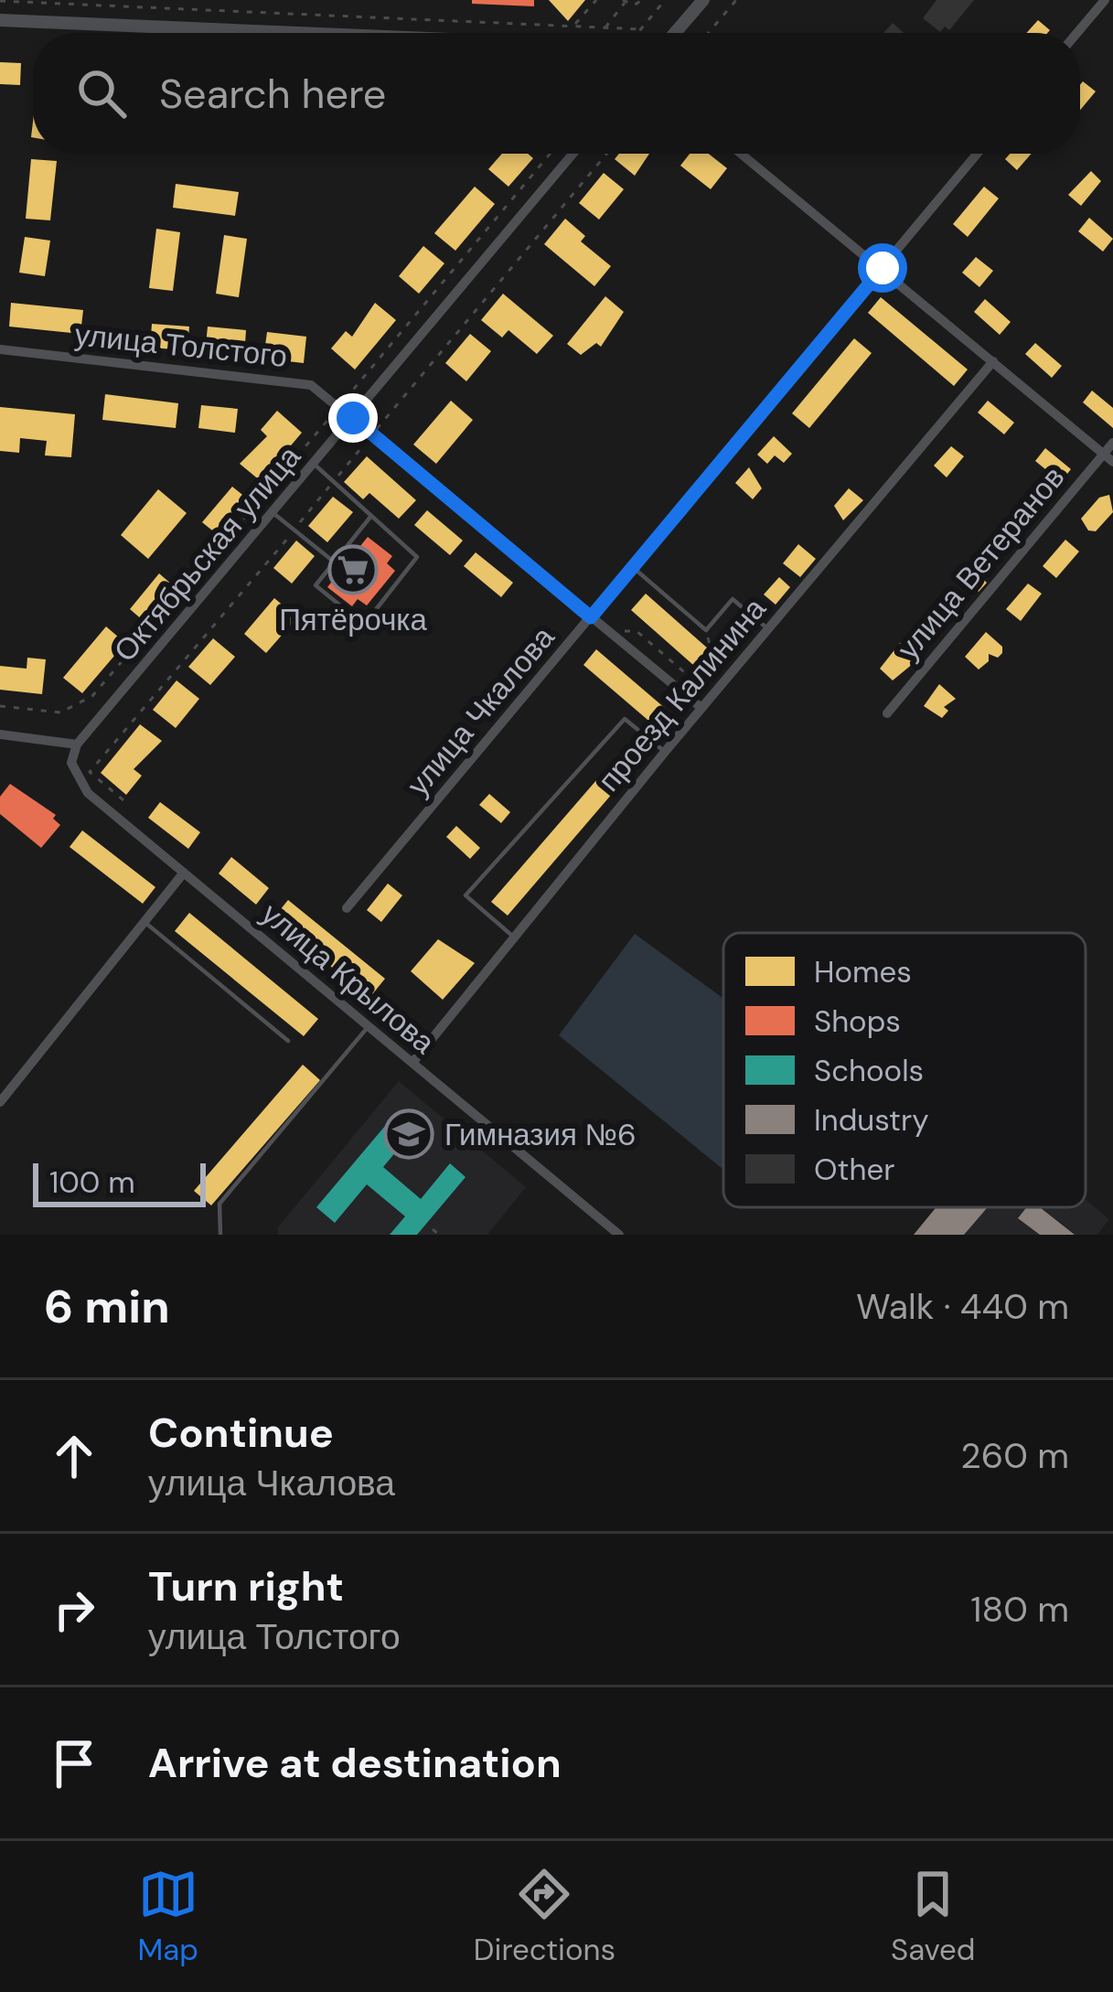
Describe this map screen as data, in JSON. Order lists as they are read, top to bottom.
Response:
{
  "streets": {
    "street": [
      "улица Толстого",
      "Октябрьская улица",
      "улица Ветеранов",
      "проезд Калинина",
      "улица Чкалова",
      "улица Крылова"
    ]
  },
  "crossings": [
    ["улица Толстого", "Октябрьская улица"],
    ["улица Толстого", "проезд Калинина"],
    ["улица Толстого", "улица Чкалова"],
    ["Октябрьская улица", "улица Крылова"],
    ["проезд Калинина", "улица Крылова"]
  ],
  "places": {
    "supermarket": ["Пятёрочка"],
    "school or university": ["Гимназия №6"]
  },
  "legend": [
    "Homes",
    "Shops",
    "Schools",
    "Industry",
    "Other"
  ],
  "scale_bar": "100 m",
  "page": {
    "search": "Search here",
    "scale": "100 m",
    "heading": ["6 min", "Walk · 440 m"],
    "list": [
      ["Continue", "улица Чкалова", "260 m"],
      ["Turn right", "улица Толстого", "180 m"],
      "Arrive at destination"
    ],
    "nav": ["Map", "Directions", "Saved"]
  }
}
